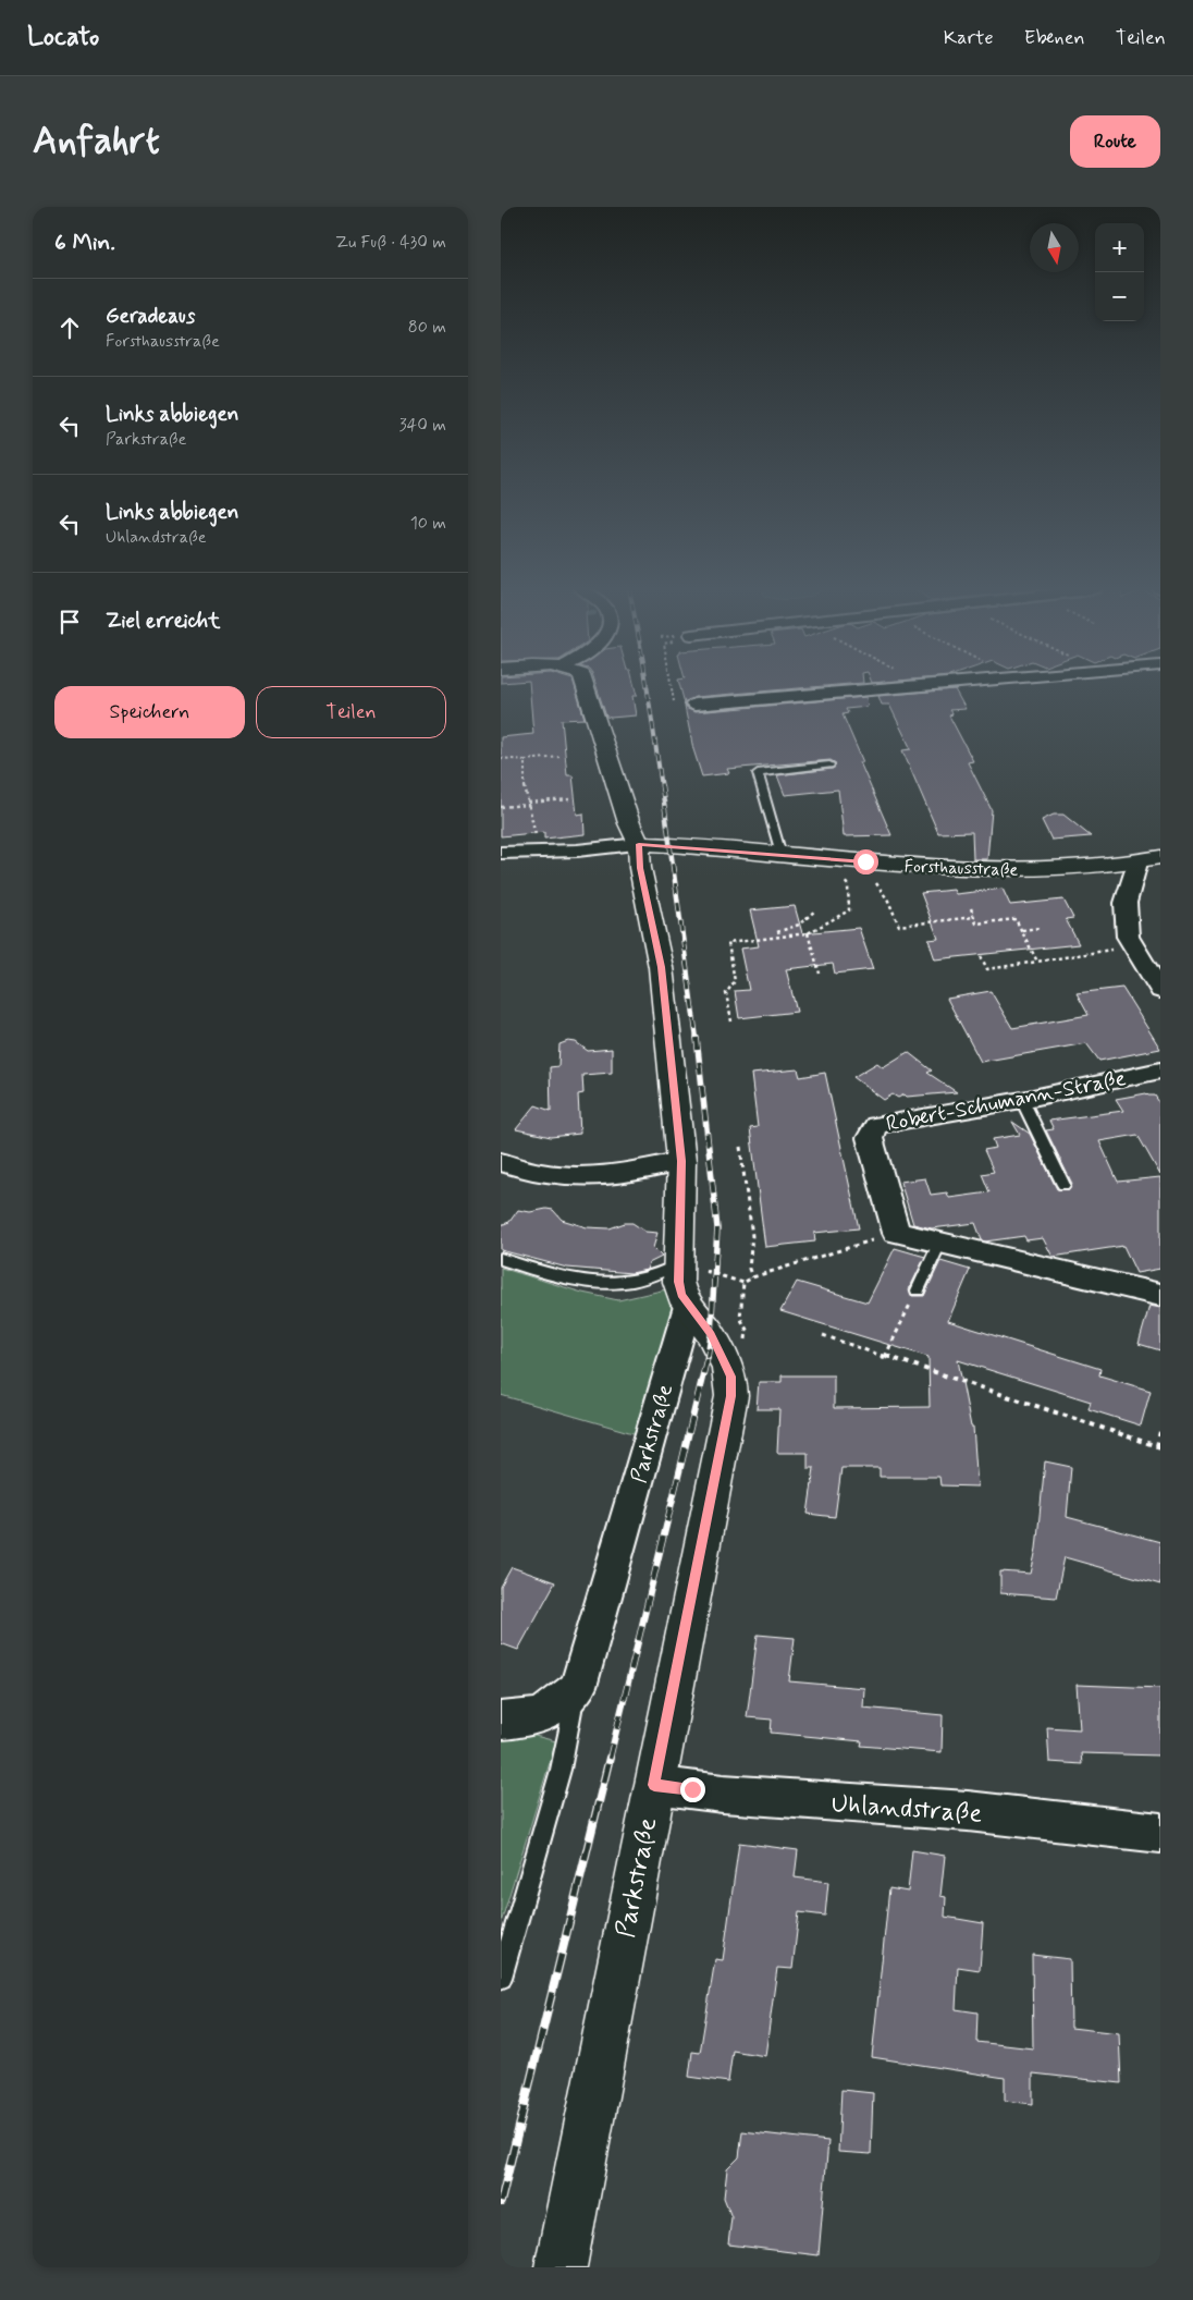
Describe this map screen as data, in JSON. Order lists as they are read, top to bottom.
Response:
{
  "streets": {
    "street": [
      "Forsthausstraße",
      "Robert-Schumann-Straße",
      "Parkstraße",
      "Uhlandstraße"
    ]
  },
  "crossings": [
    ["Forsthausstraße", "Parkstraße"],
    ["Parkstraße", "Uhlandstraße"]
  ],
  "north": "bottom",
  "page": {
    "header": "Locato",
    "nav": ["Karte", "Ebenen", "Teilen"],
    "buttons": [
      "Route",
      ["Speichern", "Teilen"]
    ],
    "title": "Anfahrt",
    "heading": ["6 Min.", "Zu Fuß · 430 m"],
    "map_buttons": ["+", "−"],
    "list": [
      ["Geradeaus", "Forsthausstraße", "80 m"],
      ["Links abbiegen", "Parkstraße", "340 m"],
      ["Links abbiegen", "Uhlandstraße", "10 m"],
      "Ziel erreicht"
    ]
  }
}
